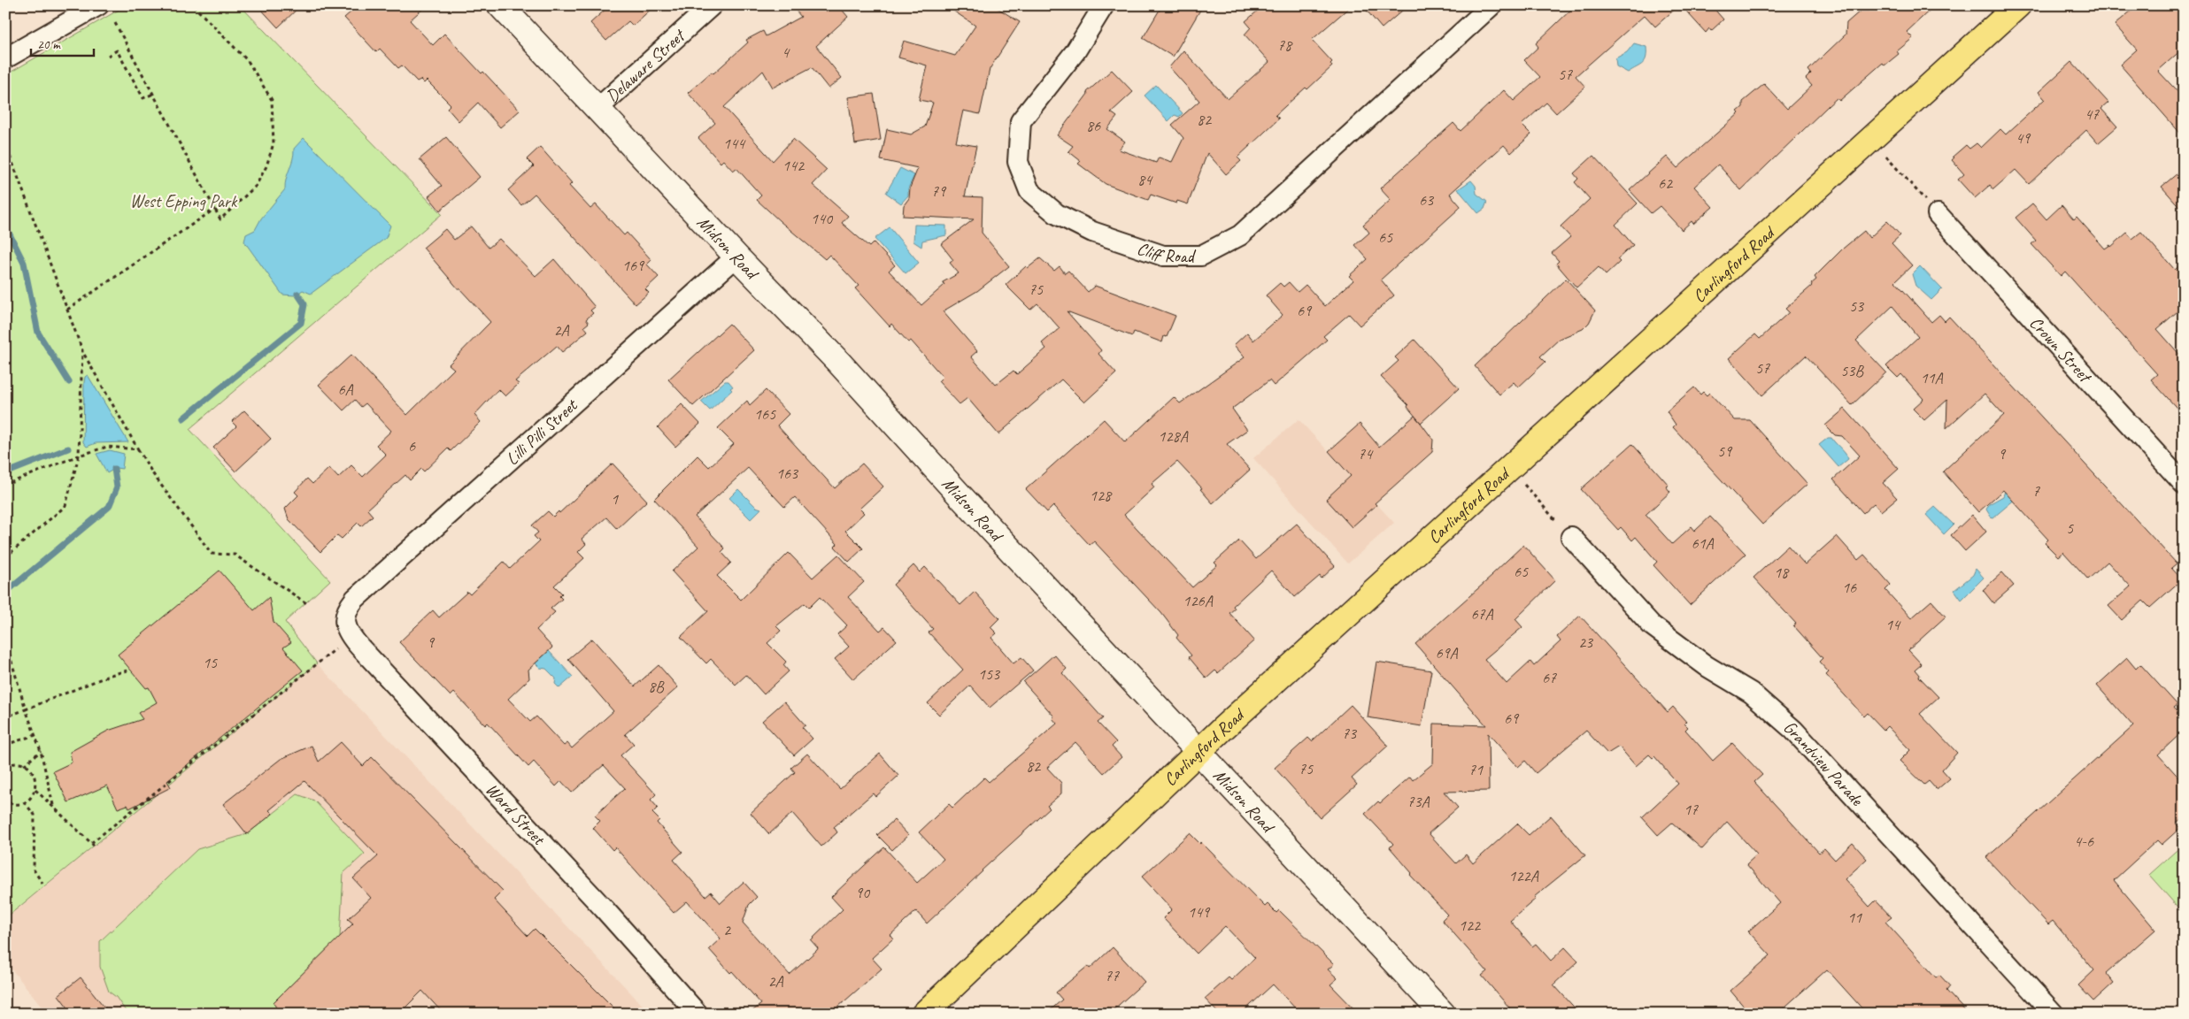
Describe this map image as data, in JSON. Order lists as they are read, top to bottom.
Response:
{
  "streets": {
    "main road": ["Carlingford Road"],
    "street": [
      "Delaware Street",
      "Midson Road",
      "Cliff Road",
      "Crown Street",
      "Lilli Pilli Street",
      "Grandview Parade",
      "Ward Street"
    ]
  },
  "crossings": [
    ["Delaware Street", "Midson Road"],
    ["Midson Road", "Carlingford Road"],
    ["Midson Road", "Lilli Pilli Street"],
    ["Lilli Pilli Street", "Ward Street"]
  ],
  "parks": ["West Epping Park"],
  "house_numbers": [
    "78",
    "4",
    "57",
    "47",
    "82",
    "86",
    "49",
    "144",
    "142",
    "84",
    "62",
    "79",
    "63",
    "140",
    "65",
    "169",
    "75",
    "53",
    "69",
    "2A",
    "57",
    "53B",
    "11A",
    "6A",
    "165",
    "128A",
    "6",
    "59",
    "74",
    "9",
    "163",
    "7",
    "128",
    "1",
    "5",
    "61A",
    "65",
    "18",
    "16",
    "126A",
    "67A",
    "14",
    "9",
    "23",
    "69A",
    "15",
    "153",
    "67",
    "8B",
    "69",
    "73",
    "82",
    "75",
    "71",
    "73A",
    "17",
    "4-6",
    "122A",
    "90",
    "149",
    "11",
    "122",
    "2",
    "77",
    "2A"
  ],
  "scale_bar": "20 m"
}
